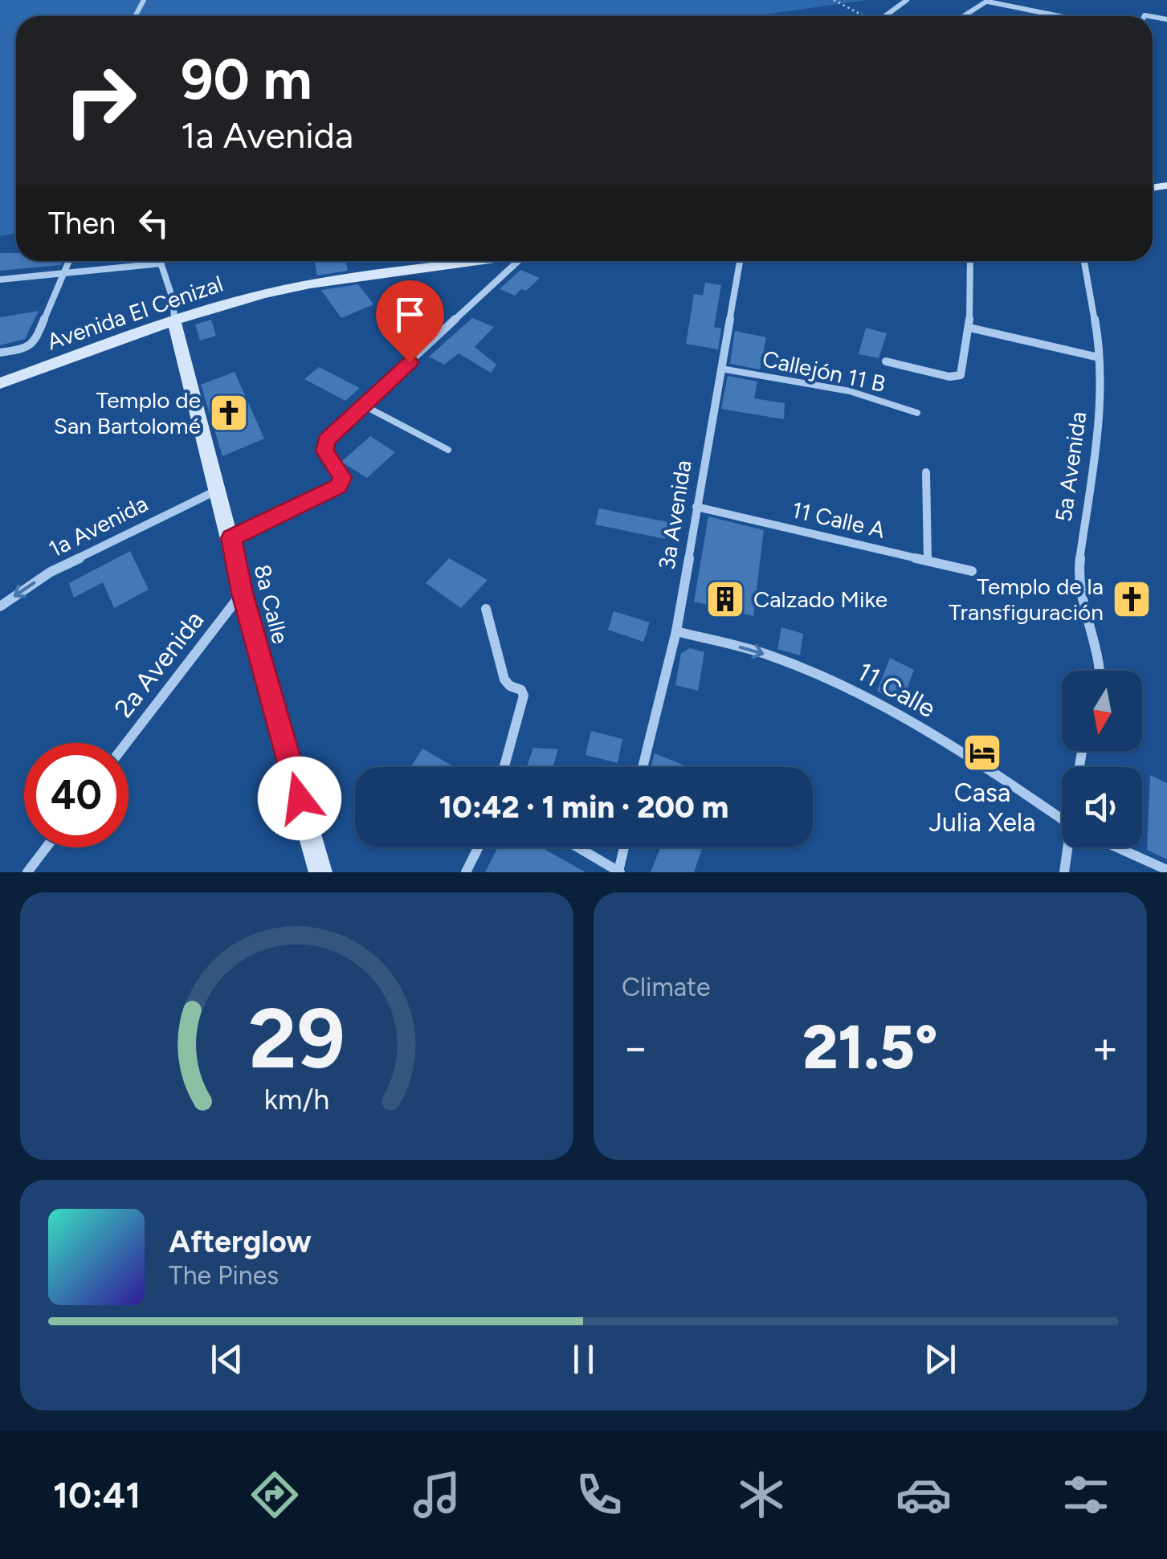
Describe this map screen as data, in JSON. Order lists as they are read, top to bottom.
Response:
{
  "streets": {
    "street": [
      "Avenida El Cenizal",
      "5a Avenida",
      "3a Avenida",
      "11 Calle A",
      "1a Avenida",
      "8a Calle",
      "2a Avenida",
      "11 Calle"
    ],
    "lane": ["Callejón 11 B"]
  },
  "crossings": [
    ["Avenida El Cenizal", "8a Calle"],
    ["Callejón 11 B", "3a Avenida"],
    ["3a Avenida", "11 Calle A"],
    ["3a Avenida", "11 Calle"],
    ["1a Avenida", "8a Calle"],
    ["8a Calle", "2a Avenida"]
  ],
  "one_way": ["1a Avenida", "11 Calle"],
  "places": {
    "church": ["Templo de San Bartolomé", "Templo de la Transfiguración"],
    "building": ["Calzado Mike"],
    "hotel": ["Casa Julia Xela"]
  },
  "north": "bottom",
  "page": {
    "turn": ["90 m", "1a Avenida"],
    "then": "Then",
    "limit": "40",
    "trip": "10:42 · 1 min · 200 m",
    "tile": "Climate",
    "heat": ["−", "21.5°", "+"],
    "song": ["Afterglow", "The Pines"],
    "tabs": "10:41",
    "gauge": ["29", "km/h"]
  }
}
